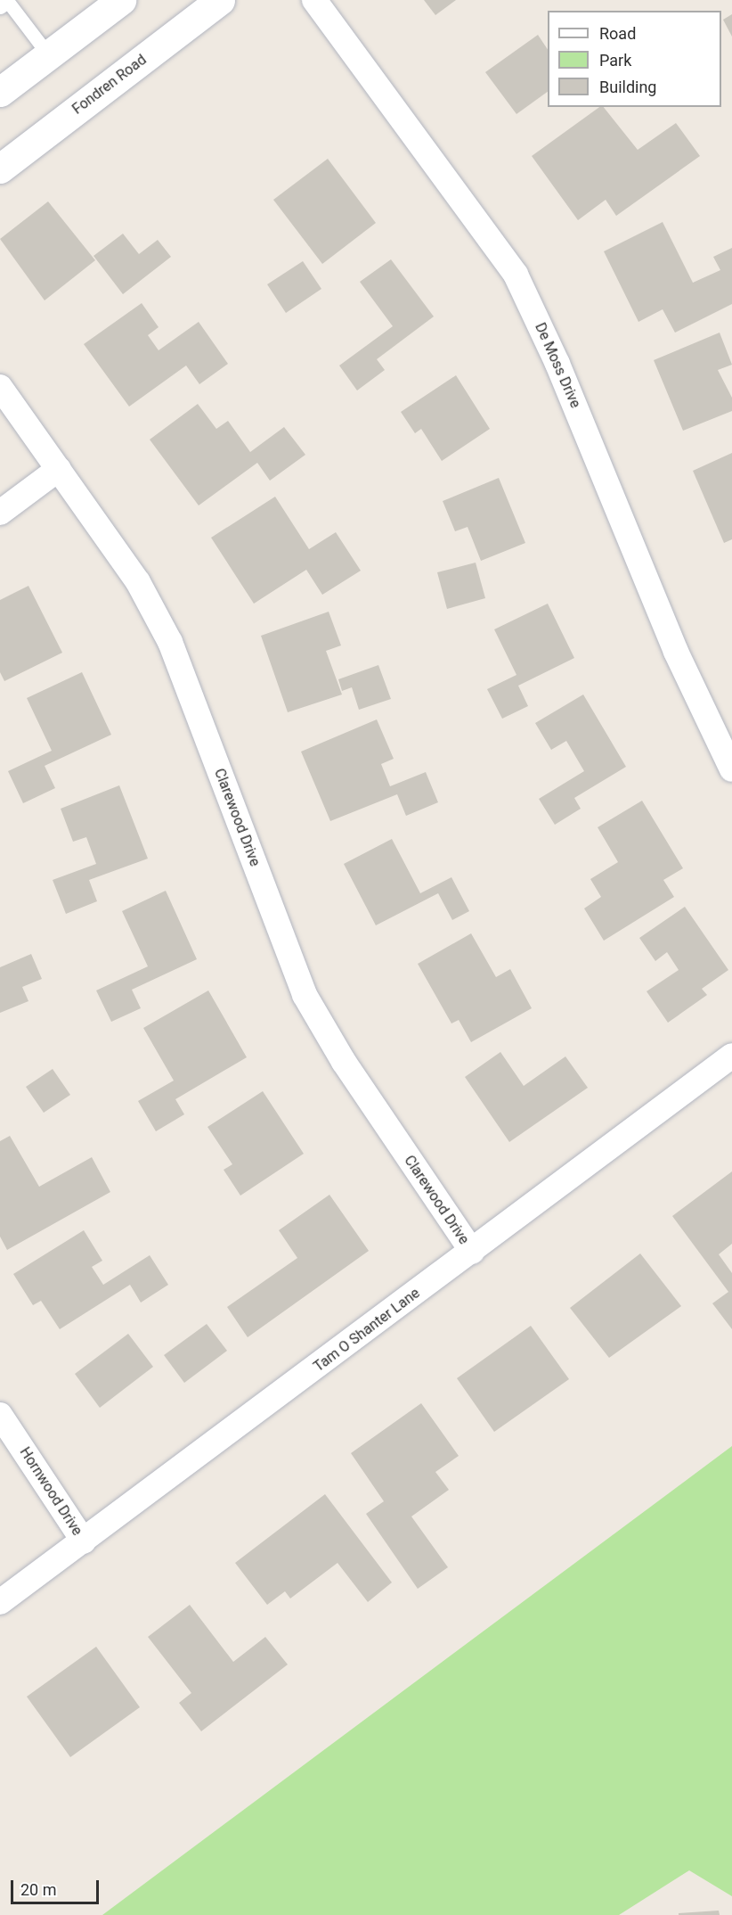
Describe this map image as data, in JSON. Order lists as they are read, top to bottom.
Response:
{
  "streets": {
    "main road": ["Fondren Road"],
    "street": [
      "De Moss Drive",
      "Clarewood Drive",
      "Tam O Shanter Lane",
      "Hornwood Drive"
    ]
  },
  "crossings": [
    ["Clarewood Drive", "Tam O Shanter Lane"],
    ["Tam O Shanter Lane", "Hornwood Drive"]
  ],
  "legend": ["Road", "Park", "Building"],
  "scale_bar": "20 m"
}
